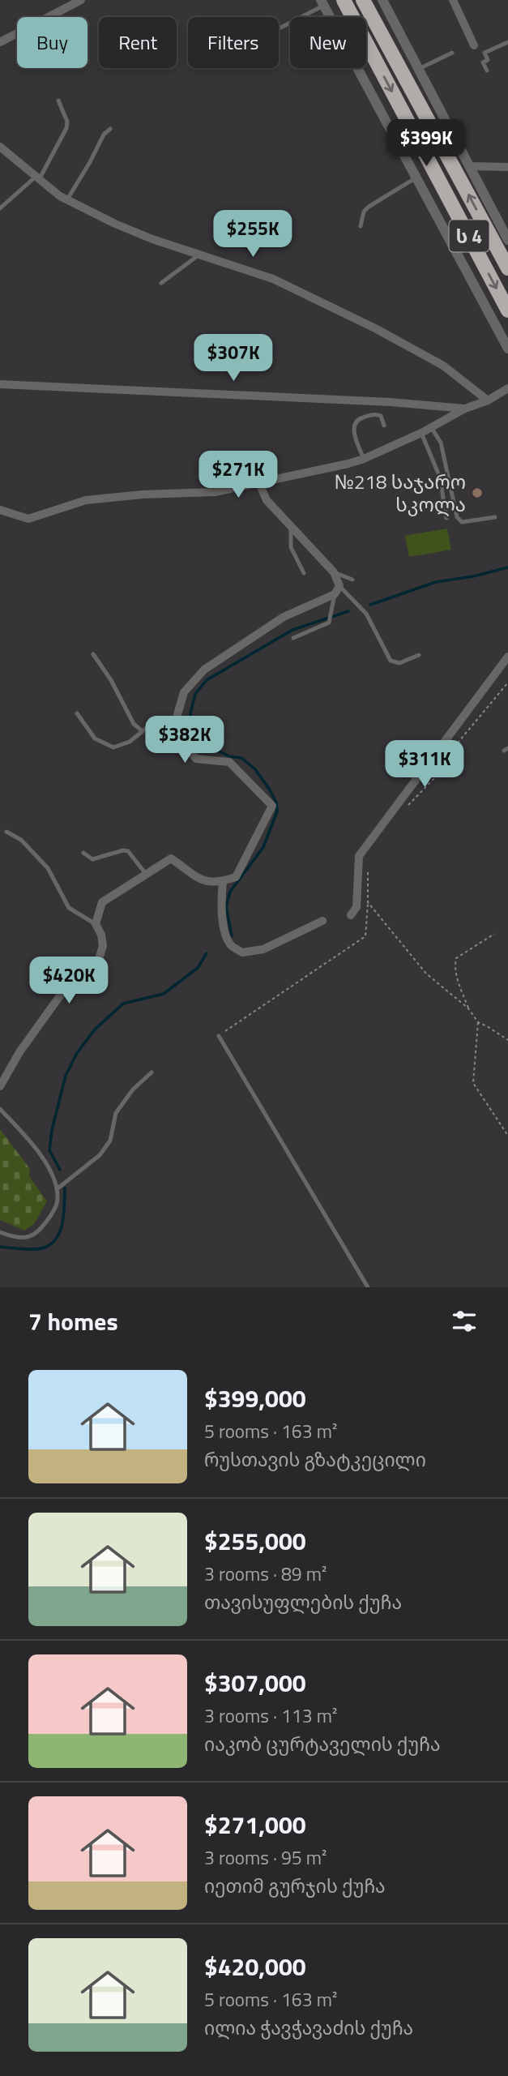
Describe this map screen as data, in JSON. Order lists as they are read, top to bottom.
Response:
{
  "streets": {
    "highway": ["ს 4"]
  },
  "places": ["№218 საჯარო სკოლა"],
  "page": {
    "chip": [
      "Buy",
      "Rent",
      "Filters",
      "New"
    ],
    "price": [
      "$399K",
      "$255K",
      "$307K",
      "$271K",
      "$382K",
      "$311K",
      "$420K"
    ],
    "heading": "7 homes",
    "list": [
      {
        "name": "$399,000",
        "note": "5 rooms · 163 m² · რუსთავის გზატკეცილი"
      },
      {
        "name": "$255,000",
        "note": "3 rooms · 89 m² · თავისუფლების ქუჩა"
      },
      {
        "name": "$307,000",
        "note": "3 rooms · 113 m² · იაკობ ცურტაველის ქუჩა"
      },
      {
        "name": "$271,000",
        "note": "3 rooms · 95 m² · იეთიმ გურჯის ქუჩა"
      },
      {
        "name": "$420,000",
        "note": "5 rooms · 163 m² · ილია ჭავჭავაძის ქუჩა"
      }
    ]
  }
}
